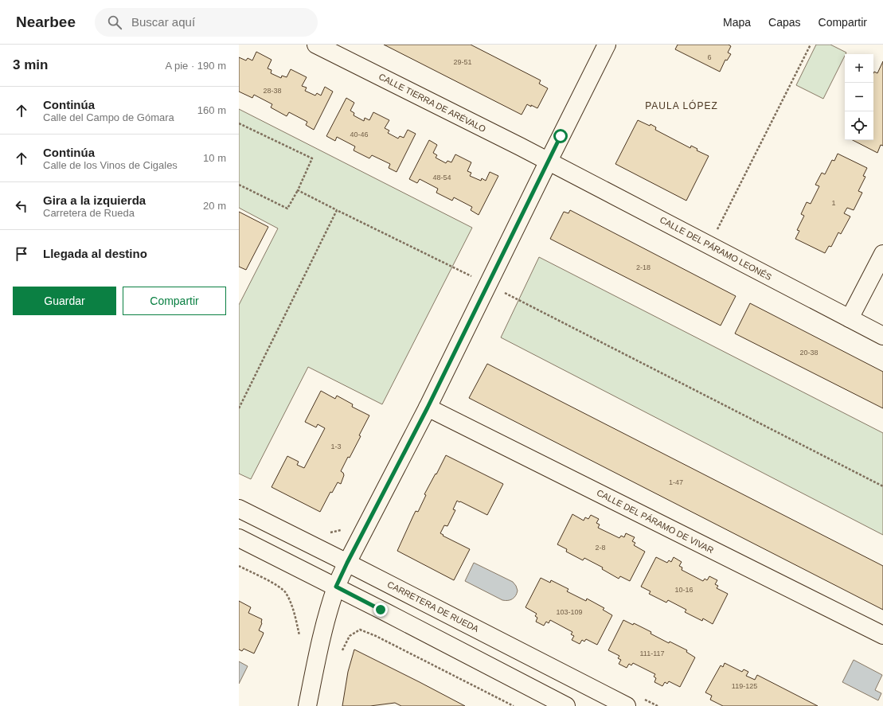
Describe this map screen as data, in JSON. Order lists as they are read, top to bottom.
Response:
{
  "streets": {
    "street": [
      "CALLE TIERRA DE ARÉVALO",
      "CALLE DEL PÁRAMO LEONÉS",
      "CALLE DEL PÁRAMO DE VIVAR",
      "CARRETERA DE RUEDA"
    ]
  },
  "crossings": [
    ["CALLE TIERRA DE ARÉVALO", "CALLE DEL PÁRAMO LEONÉS"]
  ],
  "districts": ["PAULA LÓPEZ"],
  "house_numbers": [
    "6",
    "29-51",
    "28-38",
    "40-46",
    "48-54",
    "1",
    "2-18",
    "20-38",
    "1-3",
    "1-47",
    "2-8",
    "10-16",
    "103-109",
    "111-117",
    "119-125"
  ],
  "page": {
    "header": "Nearbee",
    "search": "Buscar aquí",
    "nav": ["Mapa", "Capas", "Compartir"],
    "heading": ["3 min", "A pie · 190 m"],
    "map_buttons": ["+", "−"],
    "list": [
      ["Continúa", "Calle del Campo de Gómara", "160 m"],
      ["Continúa", "Calle de los Vinos de Cigales", "10 m"],
      ["Gira a la izquierda", "Carretera de Rueda", "20 m"],
      "Llegada al destino"
    ],
    "buttons": ["Guardar", "Compartir"]
  }
}
